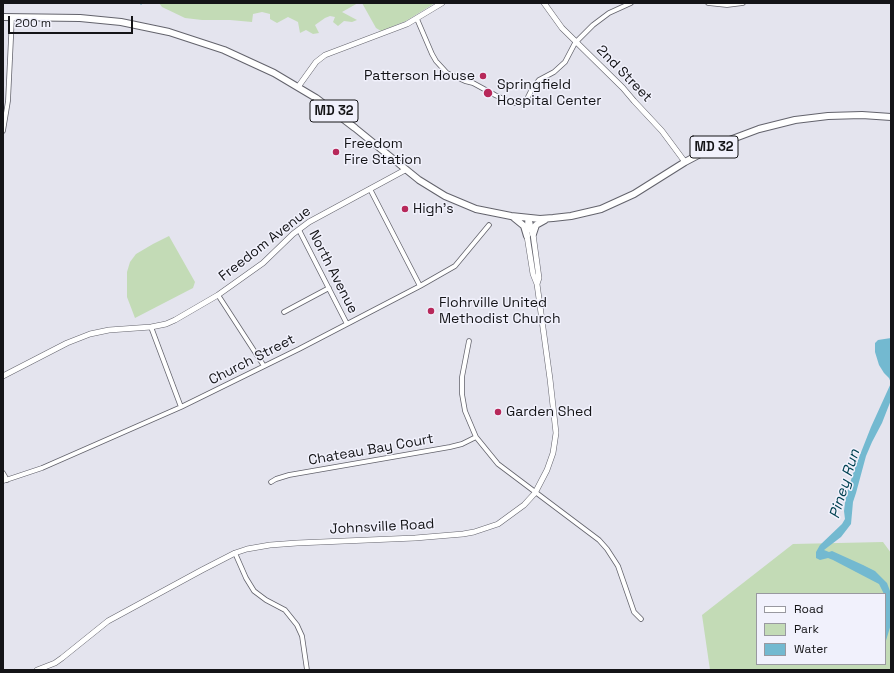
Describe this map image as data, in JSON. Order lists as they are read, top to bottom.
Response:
{
  "streets": {
    "main road": ["MD 32"],
    "street": [
      "2nd Street",
      "Freedom Avenue",
      "North Avenue",
      "Church Street",
      "Chateau Bay Court",
      "Johnsville Road"
    ]
  },
  "crossings": [
    ["2nd Street", "MD 32"],
    ["MD 32", "Freedom Avenue"],
    ["MD 32", "Johnsville Road"],
    ["Freedom Avenue", "North Avenue"],
    ["North Avenue", "Church Street"]
  ],
  "water": ["Piney Run"],
  "places": [
    "Patterson House",
    "Springfield Hospital Center",
    "Freedom Fire Station",
    "High's",
    "Flohrville United Methodist Church",
    "Garden Shed"
  ],
  "legend": ["Road", "Park", "Water"],
  "scale_bar": "200 m"
}
